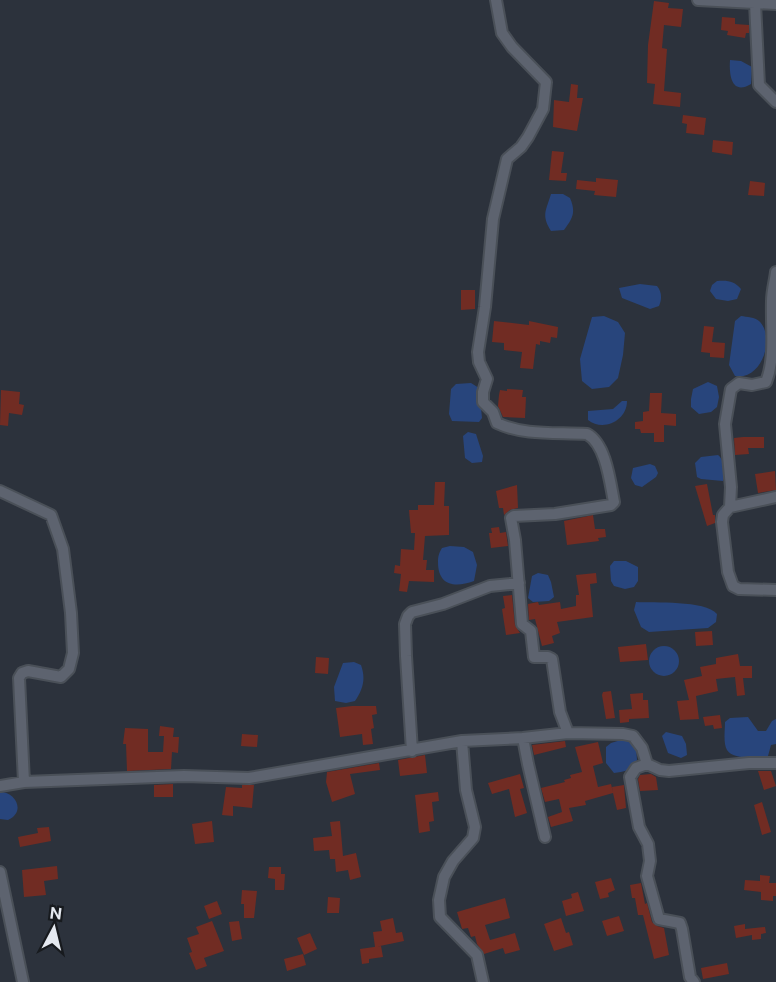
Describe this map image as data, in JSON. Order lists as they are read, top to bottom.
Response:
{
  "north": "top"
}
